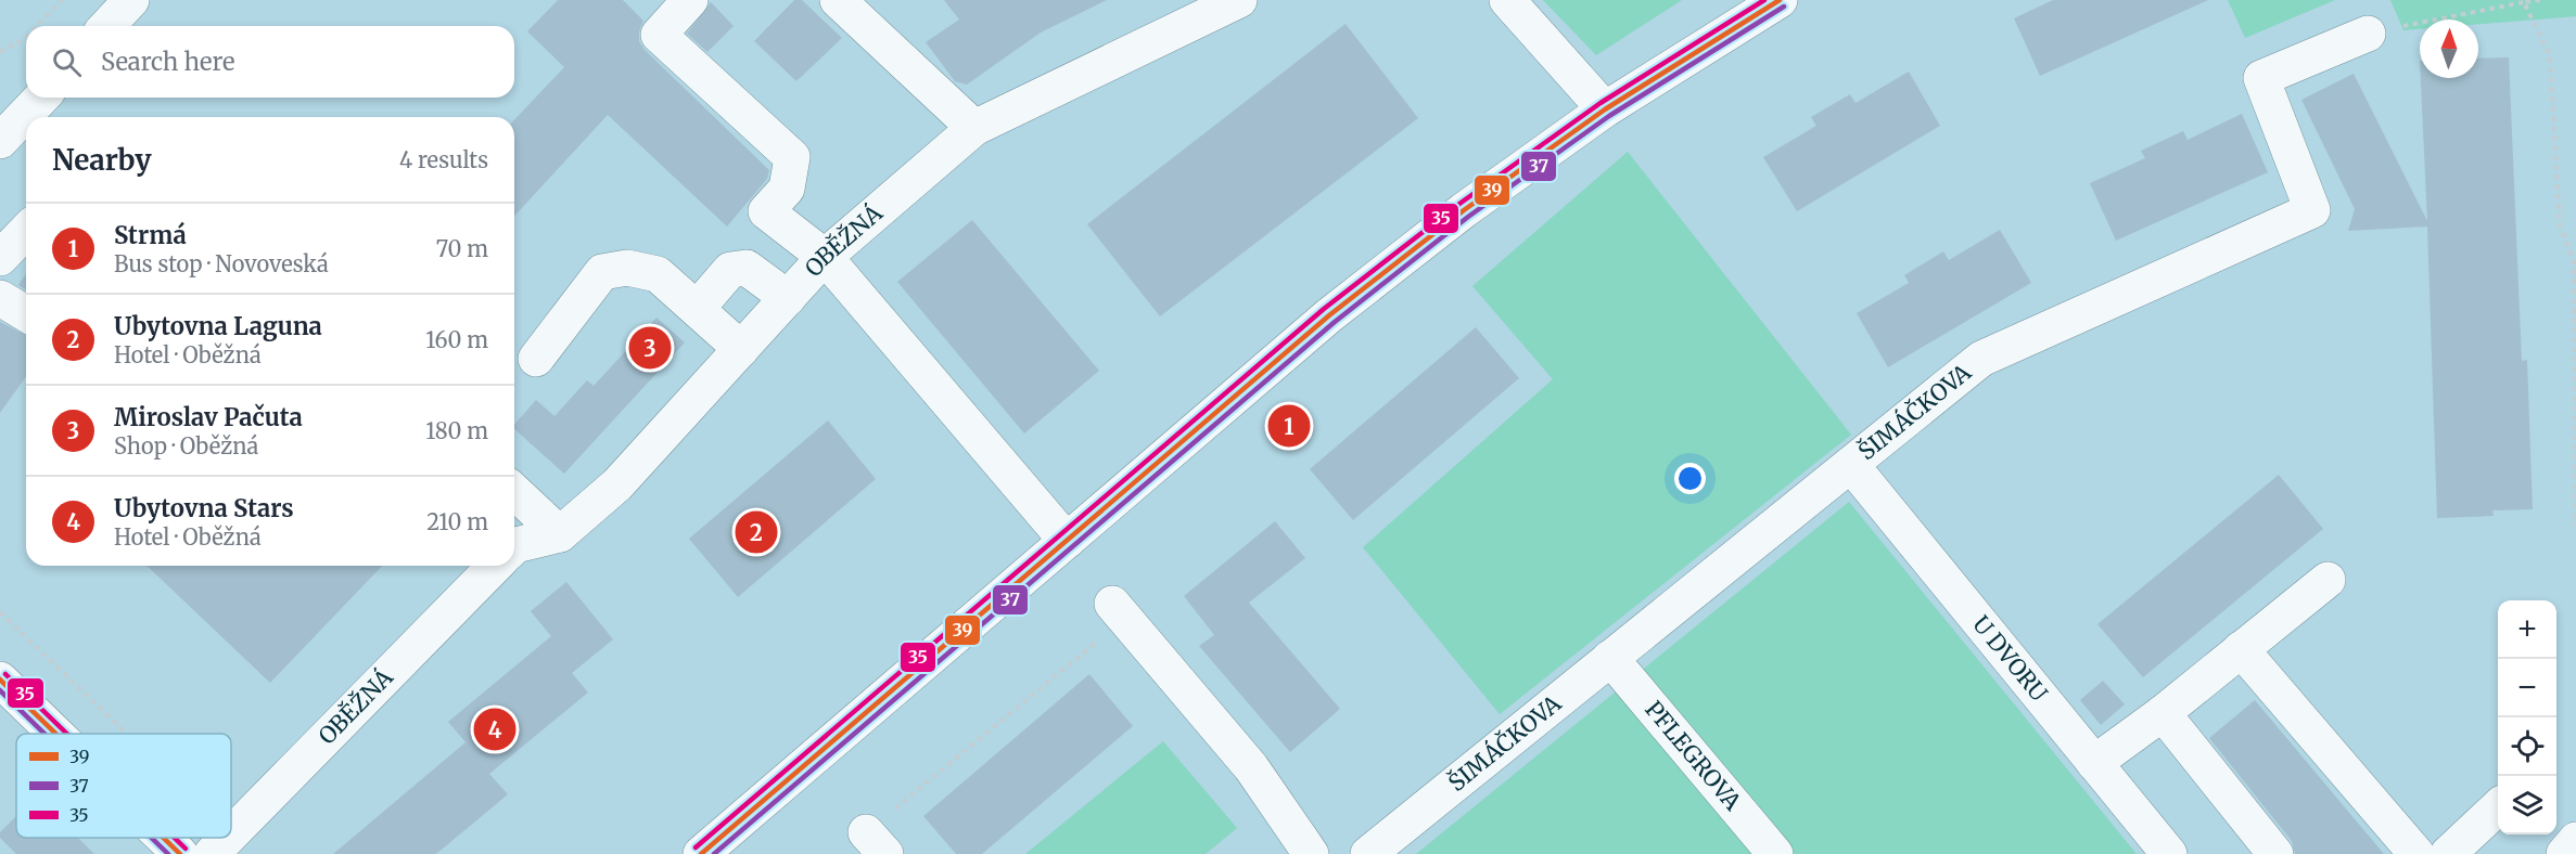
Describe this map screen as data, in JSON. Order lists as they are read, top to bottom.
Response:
{
  "streets": {
    "street": [
      "OBĚŽNÁ",
      "ŠIMÁČKOVA",
      "U DVORU",
      "PFLEGROVA"
    ]
  },
  "crossings": [
    ["ŠIMÁČKOVA", "U DVORU"],
    ["ŠIMÁČKOVA", "PFLEGROVA"]
  ],
  "lines": ["transit line 39", "transit line 35", "transit line 37"],
  "legend": ["39", "37", "35"],
  "north": "top",
  "page": {
    "search": "Search here",
    "heading": ["Nearby", "4 results"],
    "list": [
      {
        "mark": "1",
        "name": "Strmá",
        "note": "Bus stop · Novoveská",
        "value": "70 m"
      },
      {
        "mark": "2",
        "name": "Ubytovna Laguna",
        "note": "Hotel · Oběžná",
        "value": "160 m"
      },
      {
        "mark": "3",
        "name": "Miroslav Pačuta",
        "note": "Shop · Oběžná",
        "value": "180 m"
      },
      {
        "mark": "4",
        "name": "Ubytovna Stars",
        "note": "Hotel · Oběžná",
        "value": "210 m"
      }
    ],
    "pins": [
      "3",
      "1",
      "2",
      "4"
    ],
    "map_buttons": ["+", "−"]
  }
}
